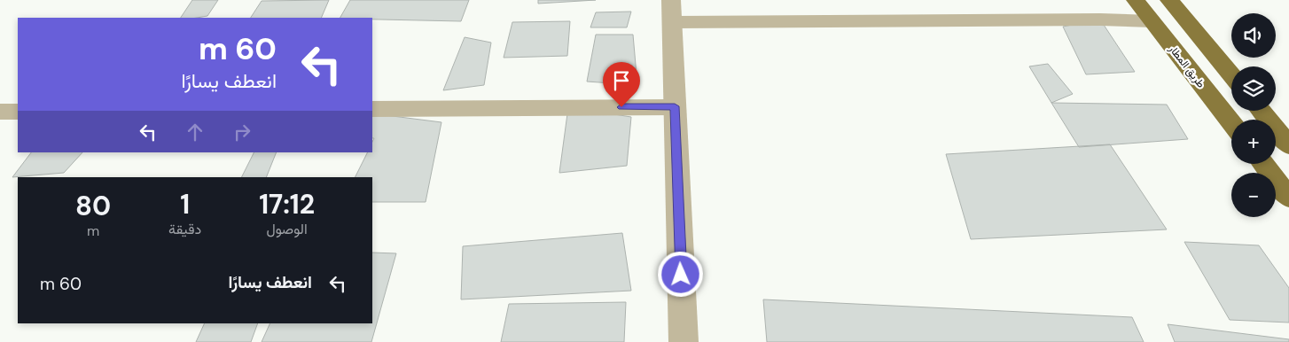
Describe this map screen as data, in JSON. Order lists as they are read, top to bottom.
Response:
{
  "streets": {
    "highway": ["طريق المطار"]
  },
  "page": {
    "map_buttons": ["+", "−"],
    "turn": ["60 m", "انعطف يسارًا"],
    "eta": [
      "17:12",
      "الوصول",
      "1",
      "دقيقة",
      "80",
      "m"
    ],
    "list": [
      {
        "name": "انعطف يسارًا",
        "value": "60 m"
      }
    ]
  }
}
